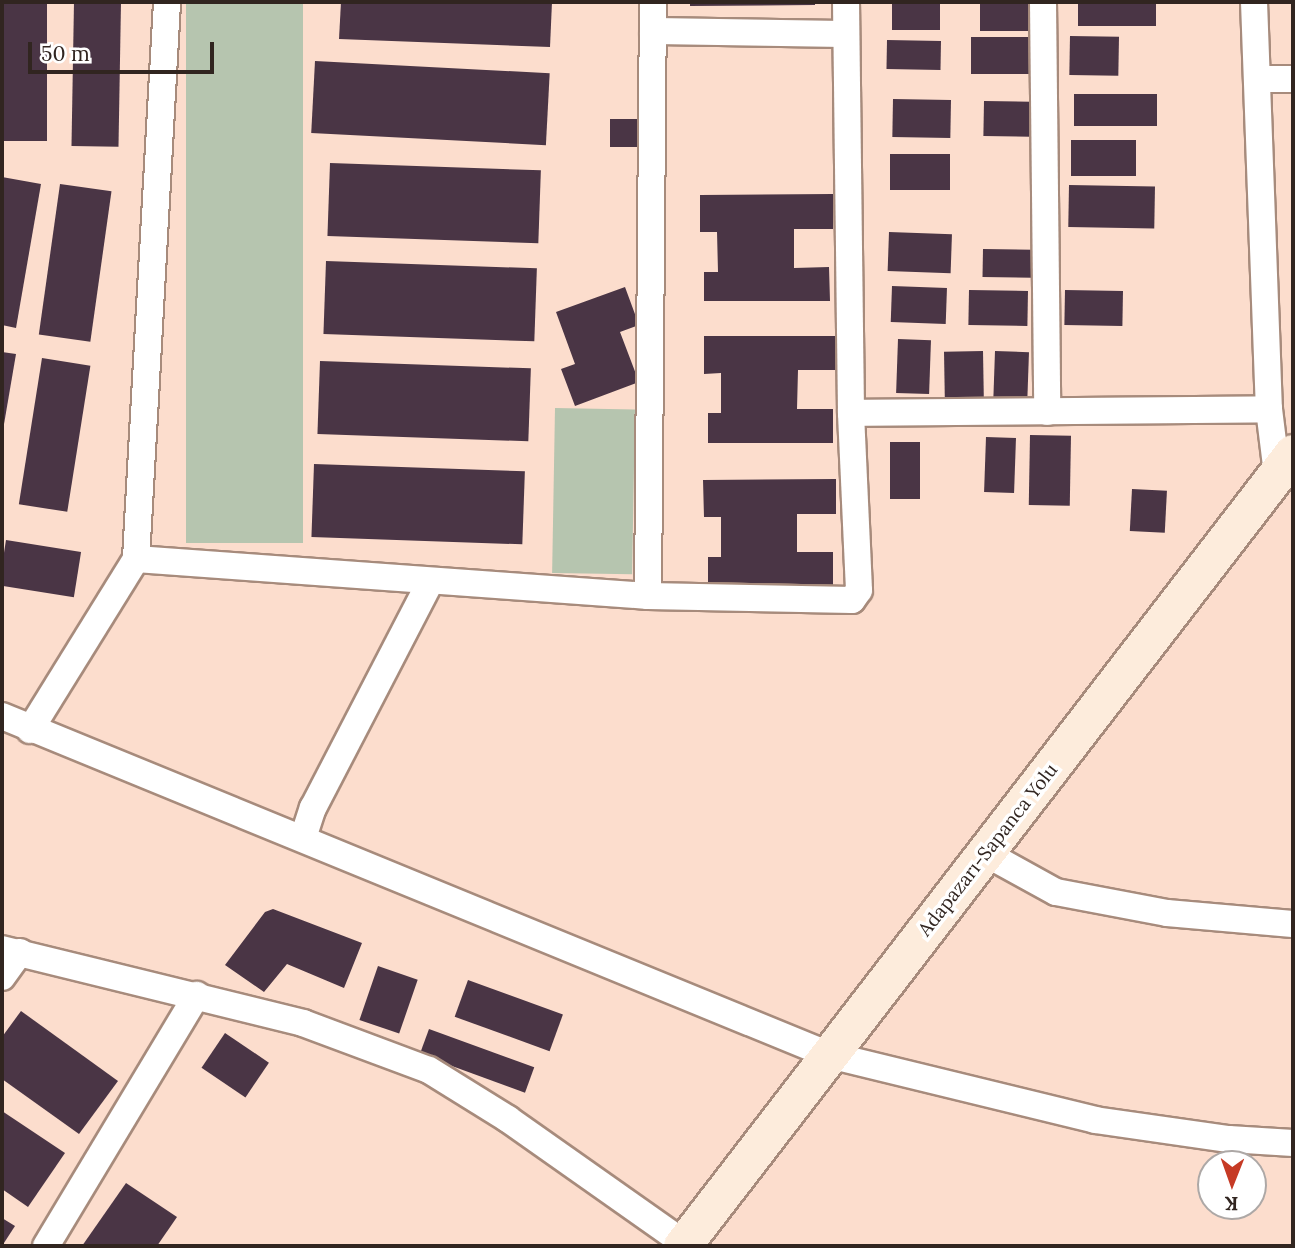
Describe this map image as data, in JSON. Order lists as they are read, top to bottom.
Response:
{
  "streets": {
    "main road": ["Adapazarı-Sapanca Yolu"]
  },
  "scale_bar": "50 m",
  "north": "bottom"
}
